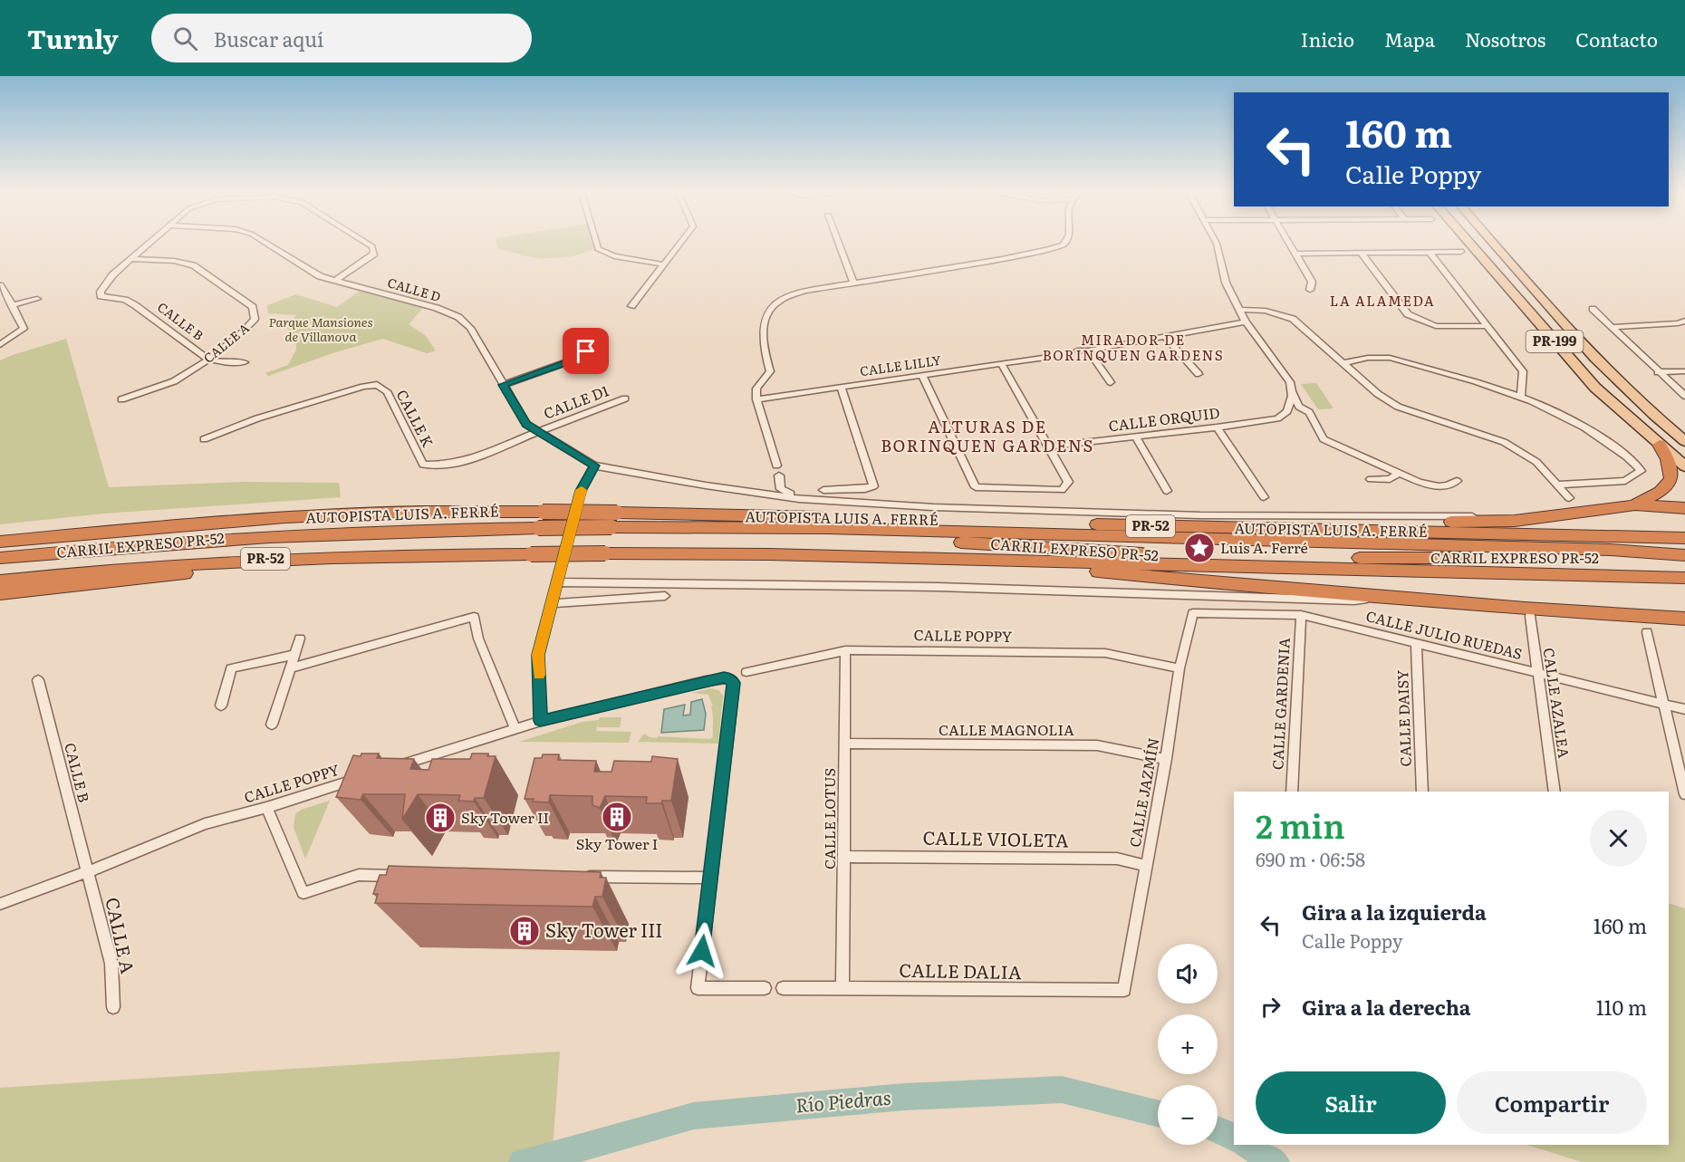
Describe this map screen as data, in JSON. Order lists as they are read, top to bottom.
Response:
{
  "streets": {
    "highway": ["AUTOPISTA LUIS A. FERRÉ", "PR-52", "CARRIL EXPRESO PR-52"],
    "main road": ["PR-199"],
    "street": [
      "CALLE D",
      "CALLE B",
      "CALLE A",
      "CALLE LILLY",
      "CALLE D1",
      "CALLE K",
      "CALLE ORQUID",
      "CALLE JULIO RUEDAS",
      "CALLE POPPY",
      "CALLE AZALEA",
      "CALLE GARDENIA",
      "CALLE DAISY",
      "CALLE MAGNOLIA",
      "CALLE JAZMÍN",
      "CALLE LOTUS",
      "CALLE VIOLETA",
      "CALLE DALIA"
    ]
  },
  "crossings": [
    ["CALLE D", "CALLE D1"],
    ["CALLE D", "CALLE K"],
    ["CALLE B", "CALLE A"],
    ["CALLE B", "CALLE POPPY"],
    ["CALLE A", "CALLE POPPY"],
    ["CALLE D1", "CALLE K"],
    ["CALLE JULIO RUEDAS", "CALLE AZALEA"],
    ["CALLE JULIO RUEDAS", "CALLE GARDENIA"],
    ["CALLE JULIO RUEDAS", "CALLE DAISY"],
    ["CALLE JULIO RUEDAS", "CALLE JAZMÍN"],
    ["CALLE POPPY", "CALLE JAZMÍN"],
    ["CALLE POPPY", "CALLE LOTUS"],
    ["CALLE MAGNOLIA", "CALLE JAZMÍN"],
    ["CALLE MAGNOLIA", "CALLE LOTUS"],
    ["CALLE JAZMÍN", "CALLE VIOLETA"],
    ["CALLE JAZMÍN", "CALLE DALIA"],
    ["CALLE LOTUS", "CALLE VIOLETA"],
    ["CALLE LOTUS", "CALLE DALIA"]
  ],
  "districts": ["LA ALAMEDA", "MIRADOR DE BORINQUEN GARDENS", "ALTURAS DE BORINQUEN GARDENS"],
  "water": ["Río Piedras"],
  "parks": ["Parque Mansiones de Villanova"],
  "places": {
    "place": ["Luis A. Ferré"],
    "building": ["Sky Tower I", "Sky Tower II", "Sky Tower III"]
  },
  "page": {
    "header": "Turnly",
    "search": "Buscar aquí",
    "nav": [
      "Inicio",
      "Mapa",
      "Nosotros",
      "Contacto"
    ],
    "turn": ["160 m", "Calle Poppy"],
    "heading": ["2 min", "690 m · 06:58"],
    "list": [
      {
        "name": "Gira a la izquierda",
        "note": "Calle Poppy",
        "value": "160 m"
      },
      {
        "name": "Gira a la derecha",
        "value": "110 m"
      }
    ],
    "map_buttons": ["+", "−"],
    "buttons": ["Salir", "Compartir"]
  }
}
